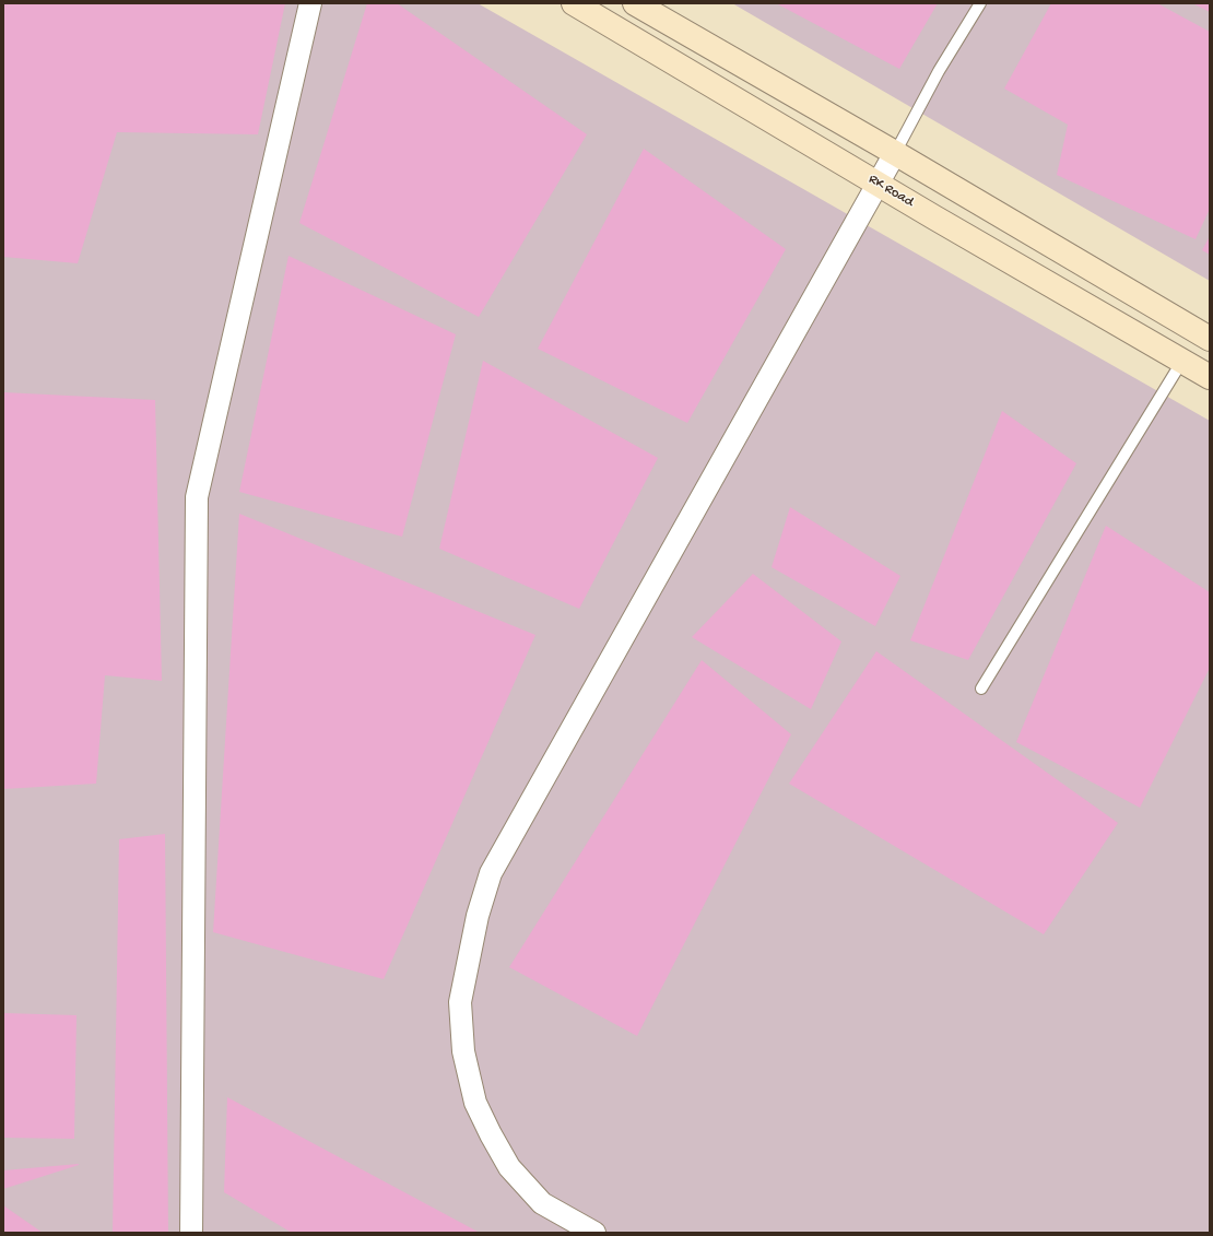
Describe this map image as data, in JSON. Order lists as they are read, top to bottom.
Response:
{
  "streets": {
    "street": ["RK Road"]
  }
}
